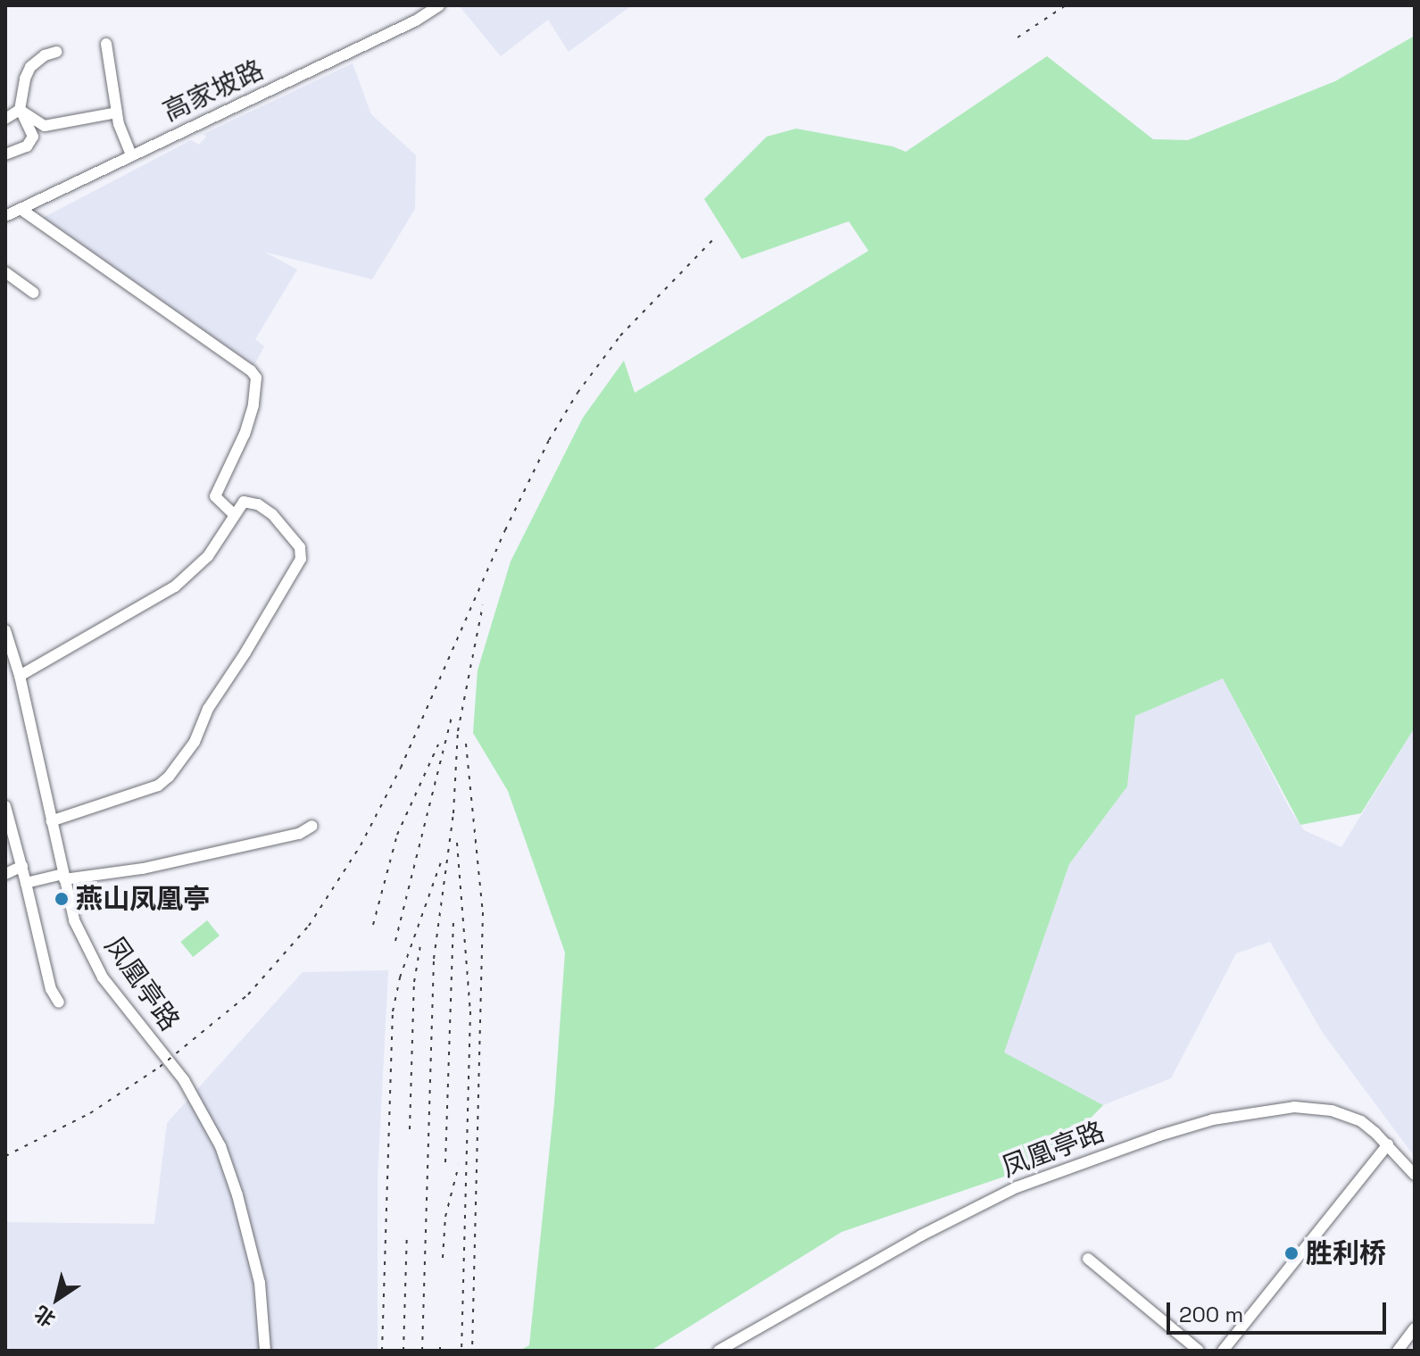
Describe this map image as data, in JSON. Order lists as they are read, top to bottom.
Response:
{
  "streets": {
    "street": ["高家坡路", "凤凰亭路"]
  },
  "places": ["燕山凤凰亭", "胜利桥"],
  "scale_bar": "200 m",
  "north": "bottom left"
}
